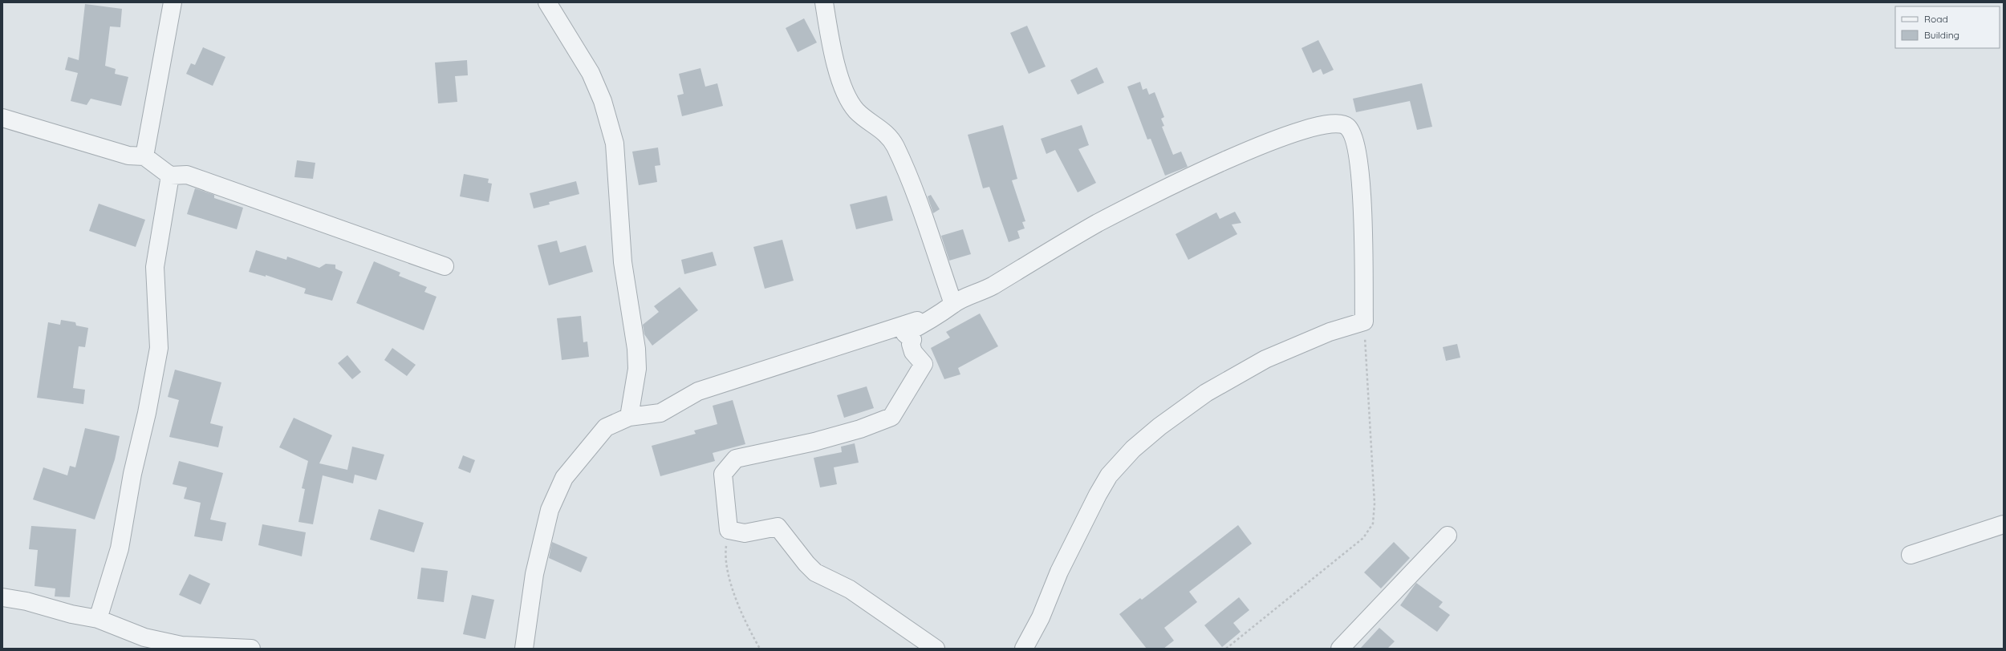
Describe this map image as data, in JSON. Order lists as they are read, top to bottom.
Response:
{
  "legend": ["Road", "Building"]
}
